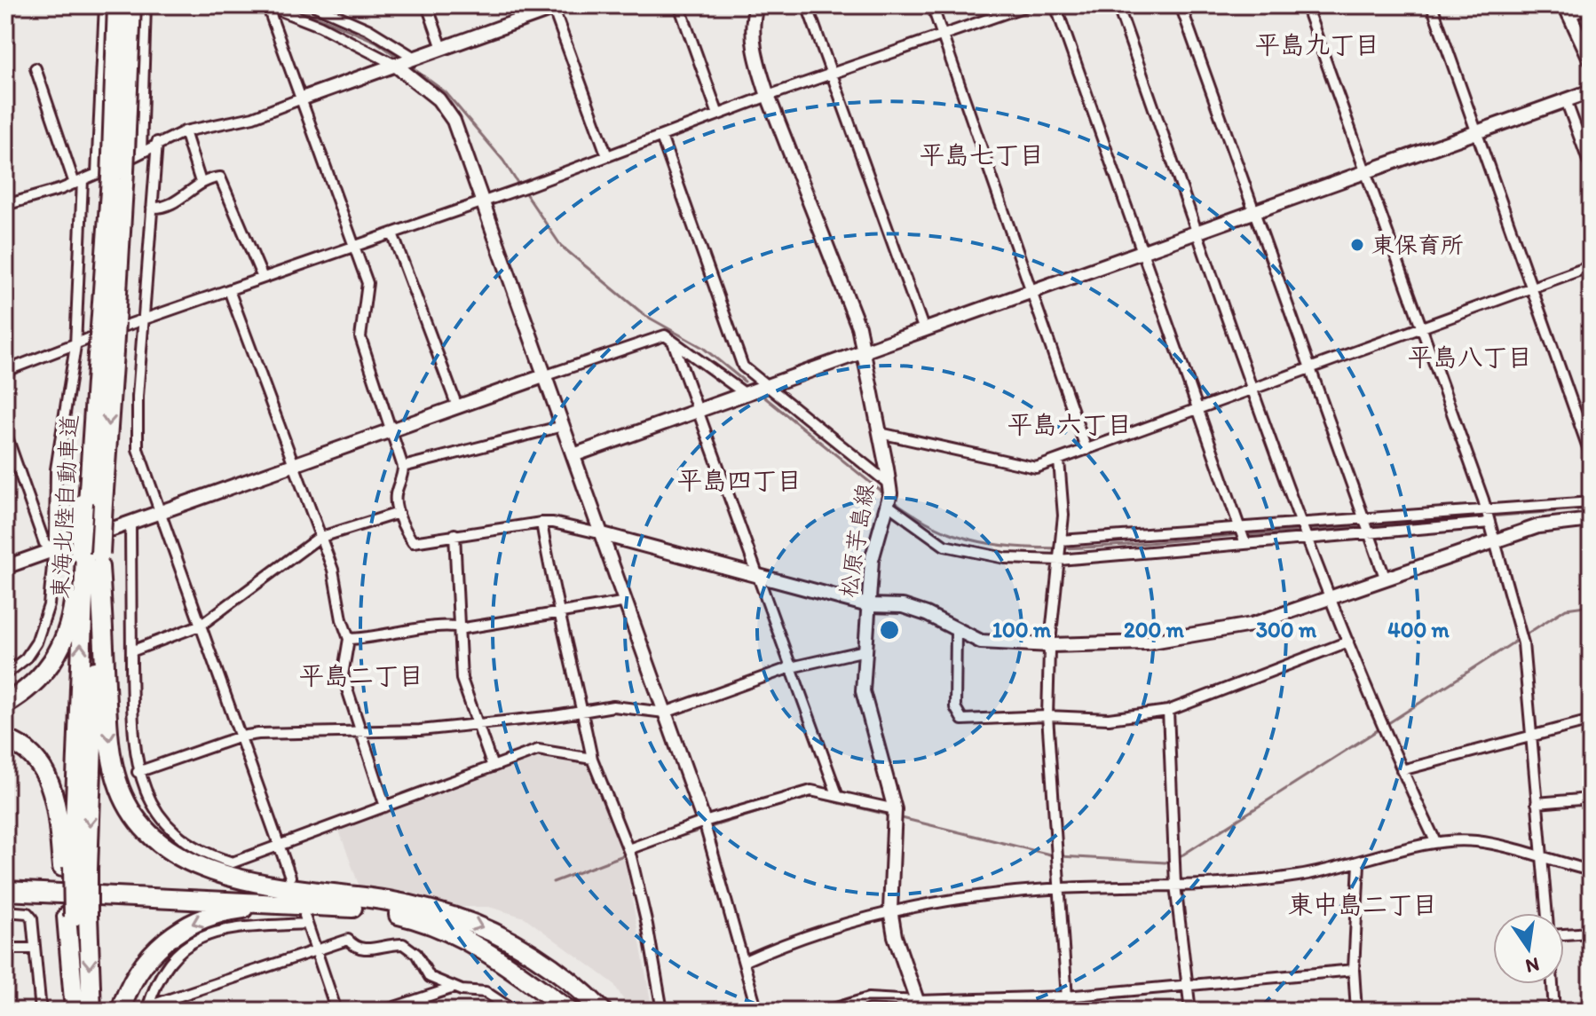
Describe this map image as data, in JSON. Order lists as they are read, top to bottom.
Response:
{
  "streets": {
    "highway": ["東海北陸自動車道"],
    "street": ["松原芋島線"]
  },
  "districts": [
    "平島九丁目",
    "平島七丁目",
    "平島八丁目",
    "平島六丁目",
    "平島四丁目",
    "平島二丁目",
    "東中島二丁目"
  ],
  "places": ["東保育所"],
  "north": "bottom",
  "rings": [
    "100 m",
    "200 m",
    "300 m",
    "400 m"
  ]
}
